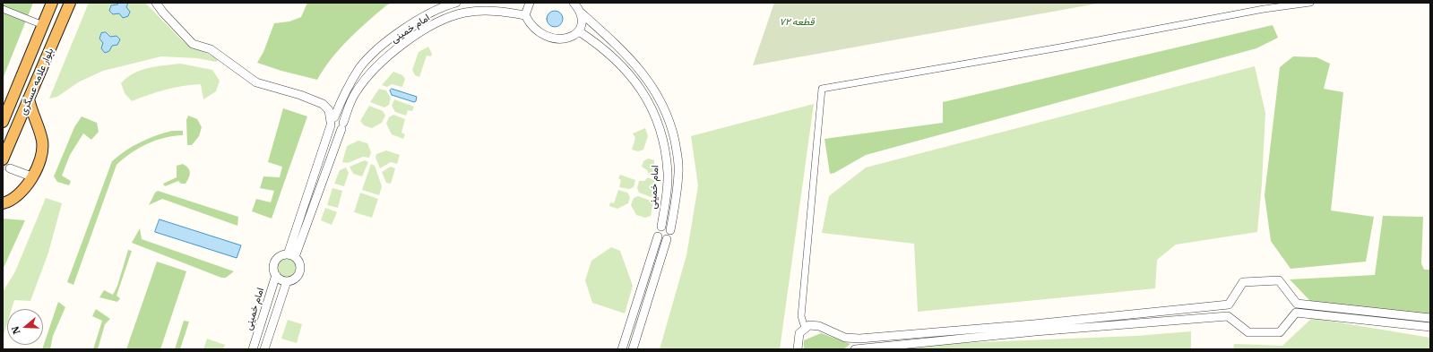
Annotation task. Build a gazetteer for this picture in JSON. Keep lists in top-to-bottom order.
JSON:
{
  "streets": {
    "highway": ["بلوار علامه عسگری"],
    "street": ["امام خمینی"]
  },
  "parks": ["قطعه ۷۲"],
  "north": "left"
}
